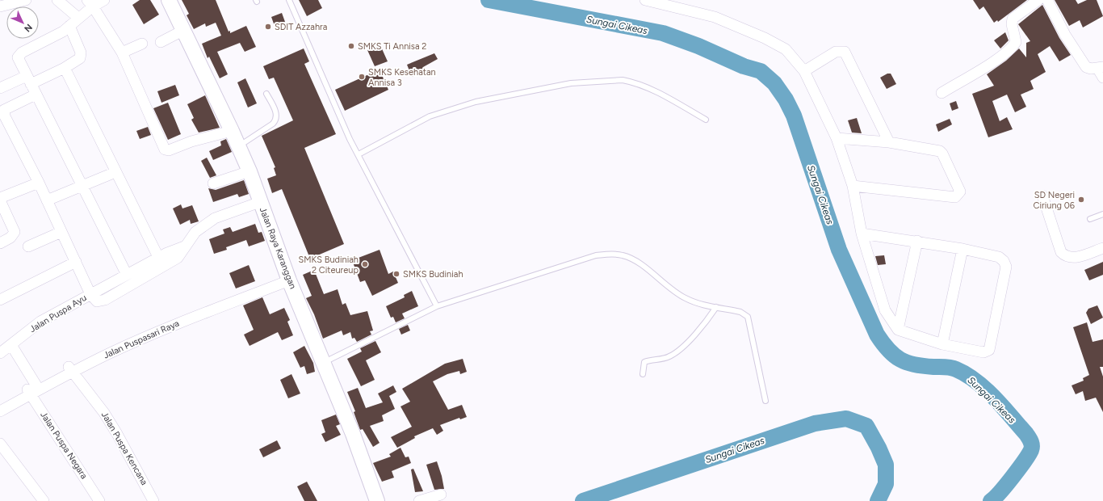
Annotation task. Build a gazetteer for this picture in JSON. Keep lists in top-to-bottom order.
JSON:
{
  "streets": {
    "street": [
      "Jalan Raya Karanggan",
      "Jalan Puspa Ayu",
      "Jalan Puspasari Raya",
      "Jalan Puspa Negara",
      "Jalan Puspa Kencana"
    ]
  },
  "crossings": [
    ["Jalan Raya Karanggan", "Jalan Puspasari Raya"],
    ["Jalan Puspasari Raya", "Jalan Puspa Negara"],
    ["Jalan Puspasari Raya", "Jalan Puspa Kencana"]
  ],
  "water": ["Sungai Cikeas"],
  "places": [
    "SDIT Azzahra",
    "SMKS Ti Annisa 2",
    "SMKS Kesehatan Annisa 3",
    "SD Negeri Ciriung 06",
    "SMKS Budiniah 2 Citeureup",
    "SMKS Budiniah"
  ],
  "north": "bottom right"
}
